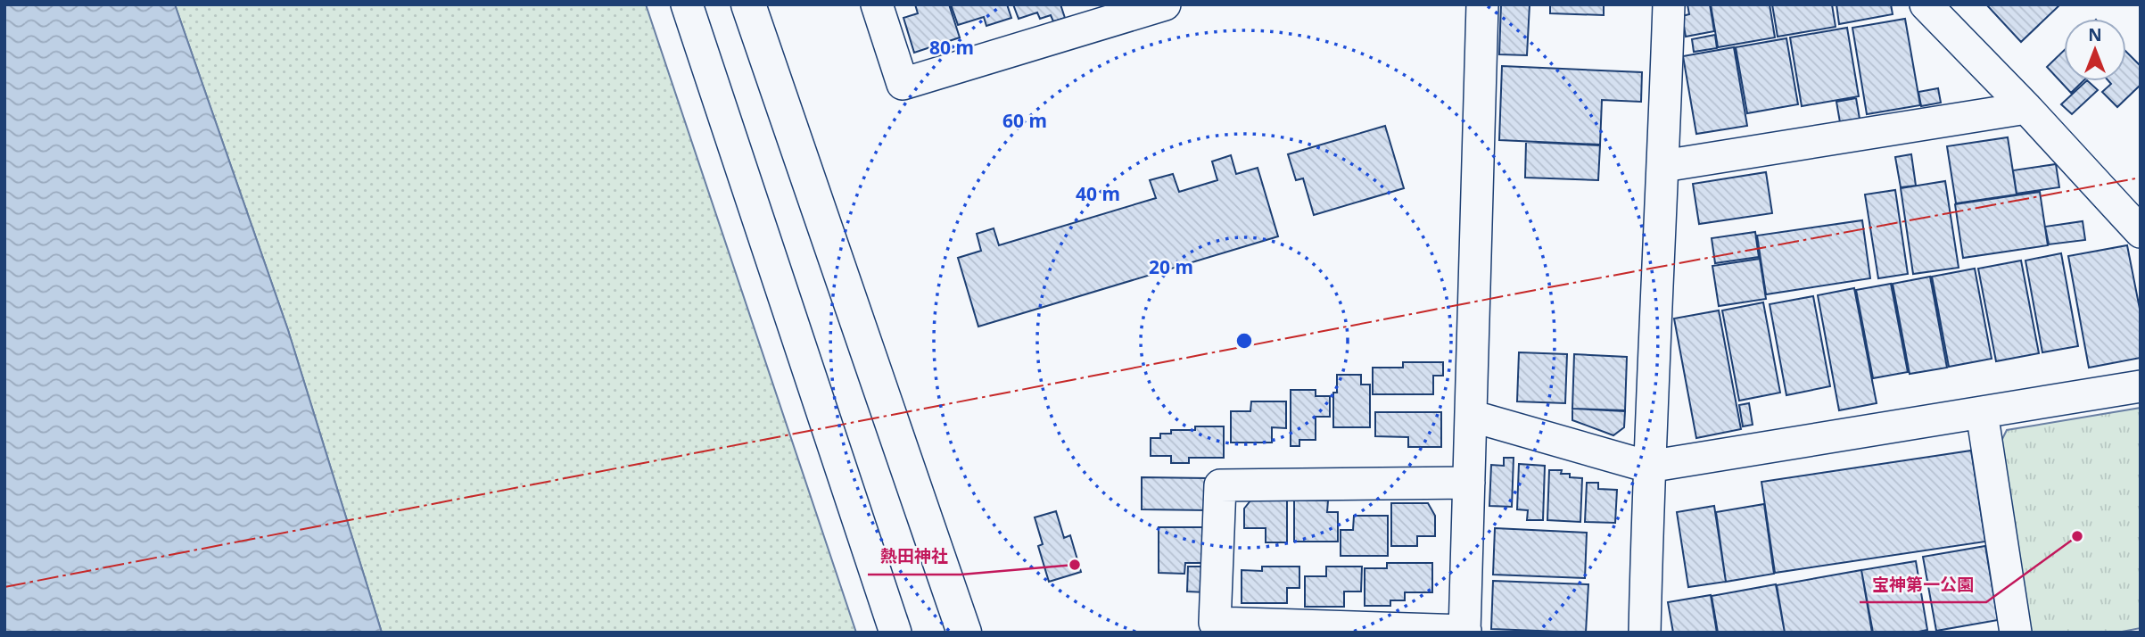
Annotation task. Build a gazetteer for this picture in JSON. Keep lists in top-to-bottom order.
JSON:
{
  "places": ["宝神第一公園", "熱田神社"],
  "north": "top",
  "rings": [
    "80 m",
    "60 m",
    "40 m",
    "20 m"
  ]
}
